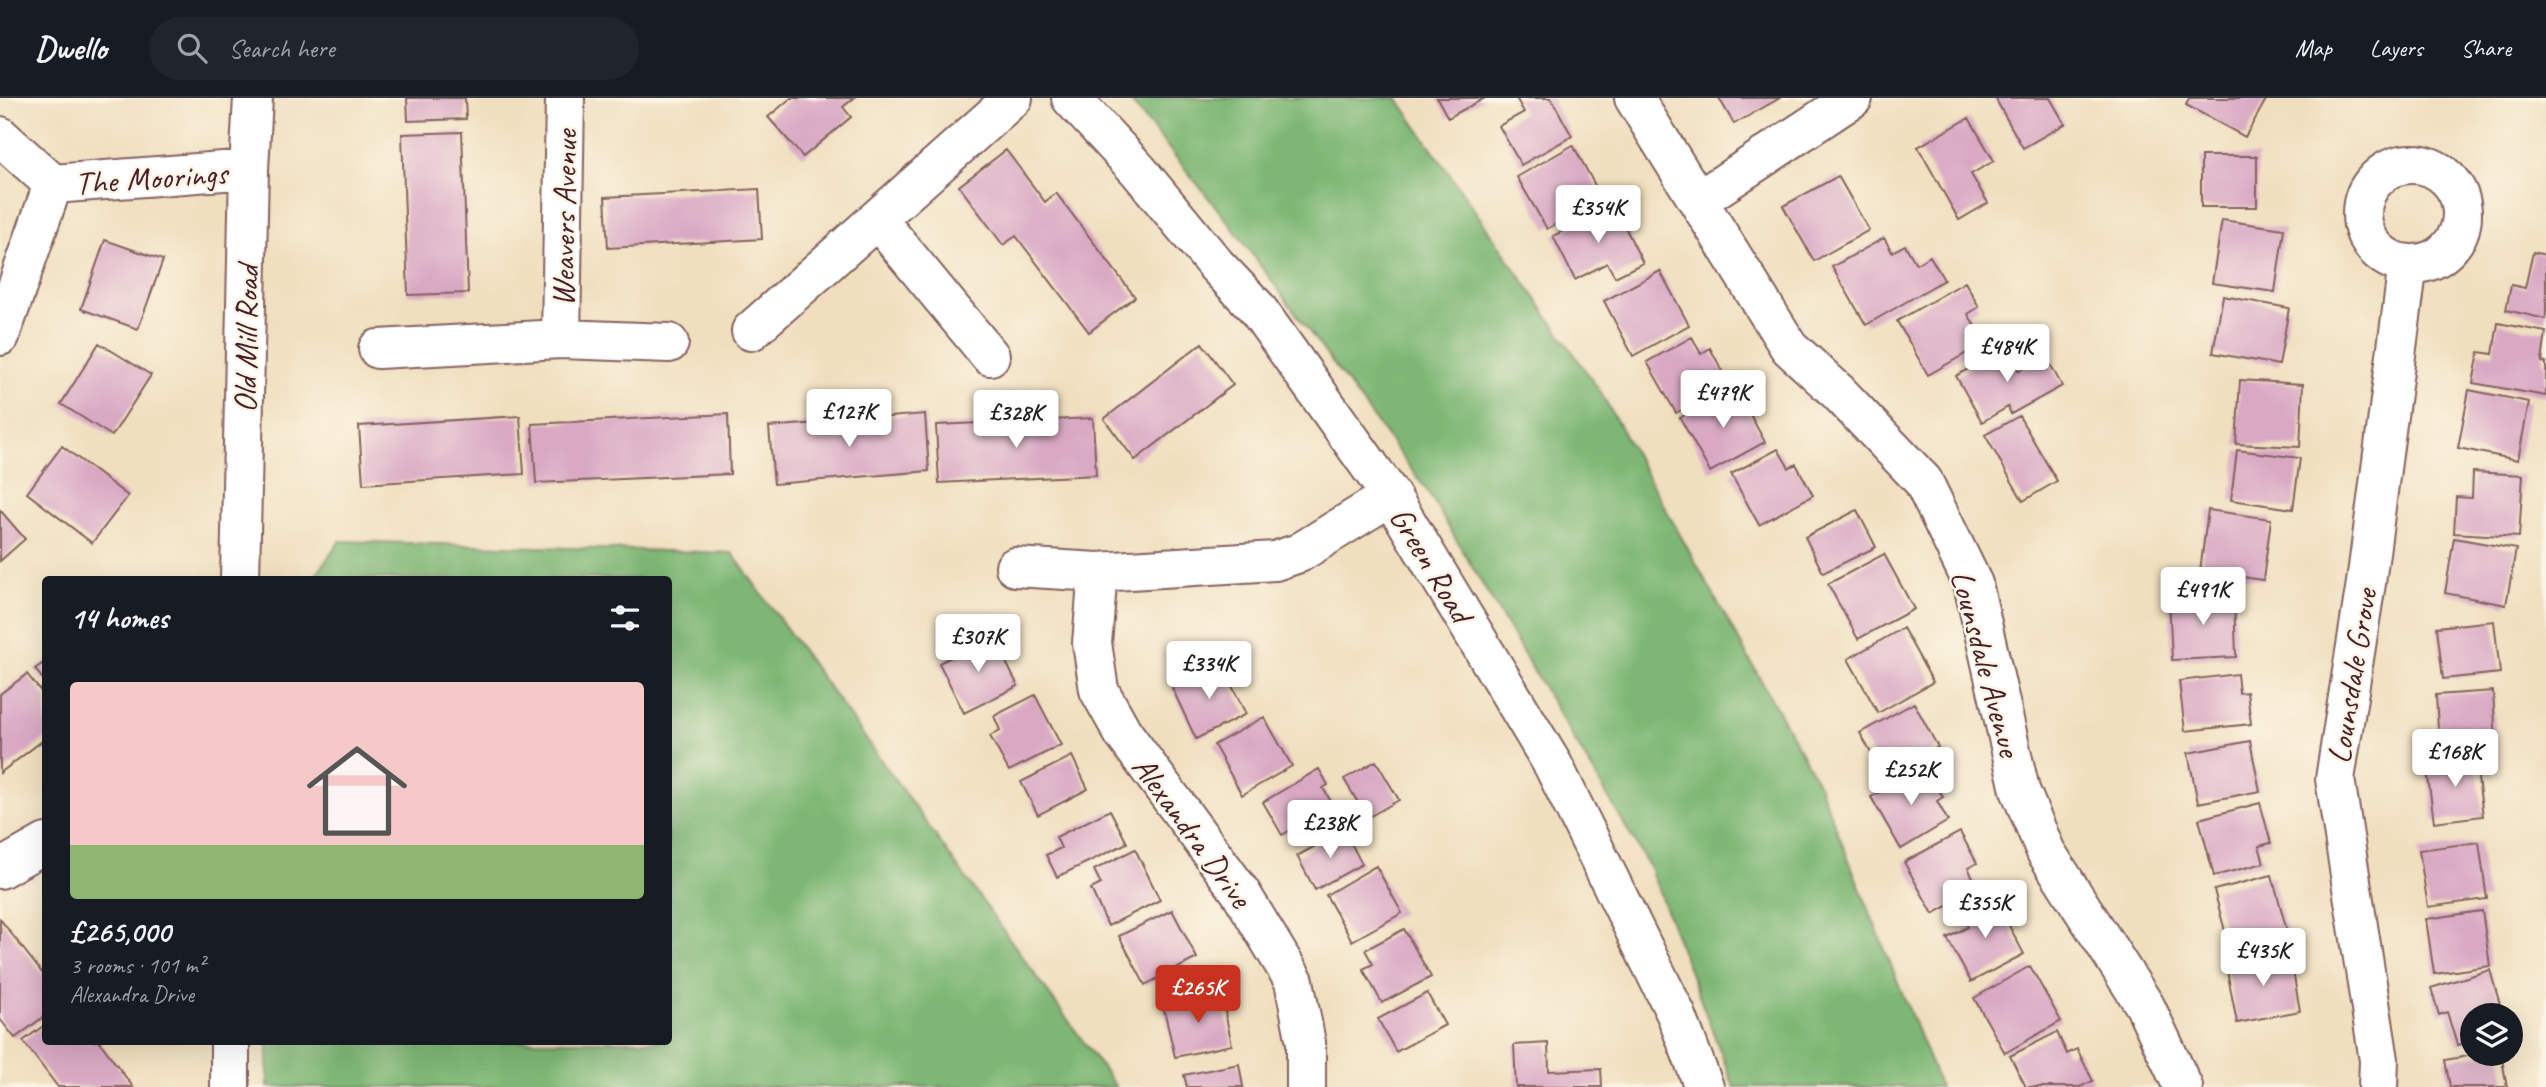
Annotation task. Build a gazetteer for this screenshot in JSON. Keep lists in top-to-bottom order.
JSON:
{
  "streets": {
    "street": [
      "The Moorings",
      "Weavers Avenue",
      "Old Mill Road",
      "Green Road",
      "Lounsdale Avenue",
      "Lounsdale Grove",
      "Alexandra Drive"
    ]
  },
  "crossings": [
    ["The Moorings", "Old Mill Road"]
  ],
  "page": {
    "header": "Dwello",
    "search": "Search here",
    "nav": ["Map", "Layers", "Share"],
    "price": [
      "£354K",
      "£484K",
      "£479K",
      "£127K",
      "£328K",
      "£491K",
      "£307K",
      "£334K",
      "£168K",
      "£252K",
      "£238K",
      "£355K",
      "£435K",
      "£265K"
    ],
    "heading": "14 homes",
    "list": [
      {
        "name": "£265,000",
        "note": "3 rooms · 101 m² · Alexandra Drive"
      }
    ]
  }
}
